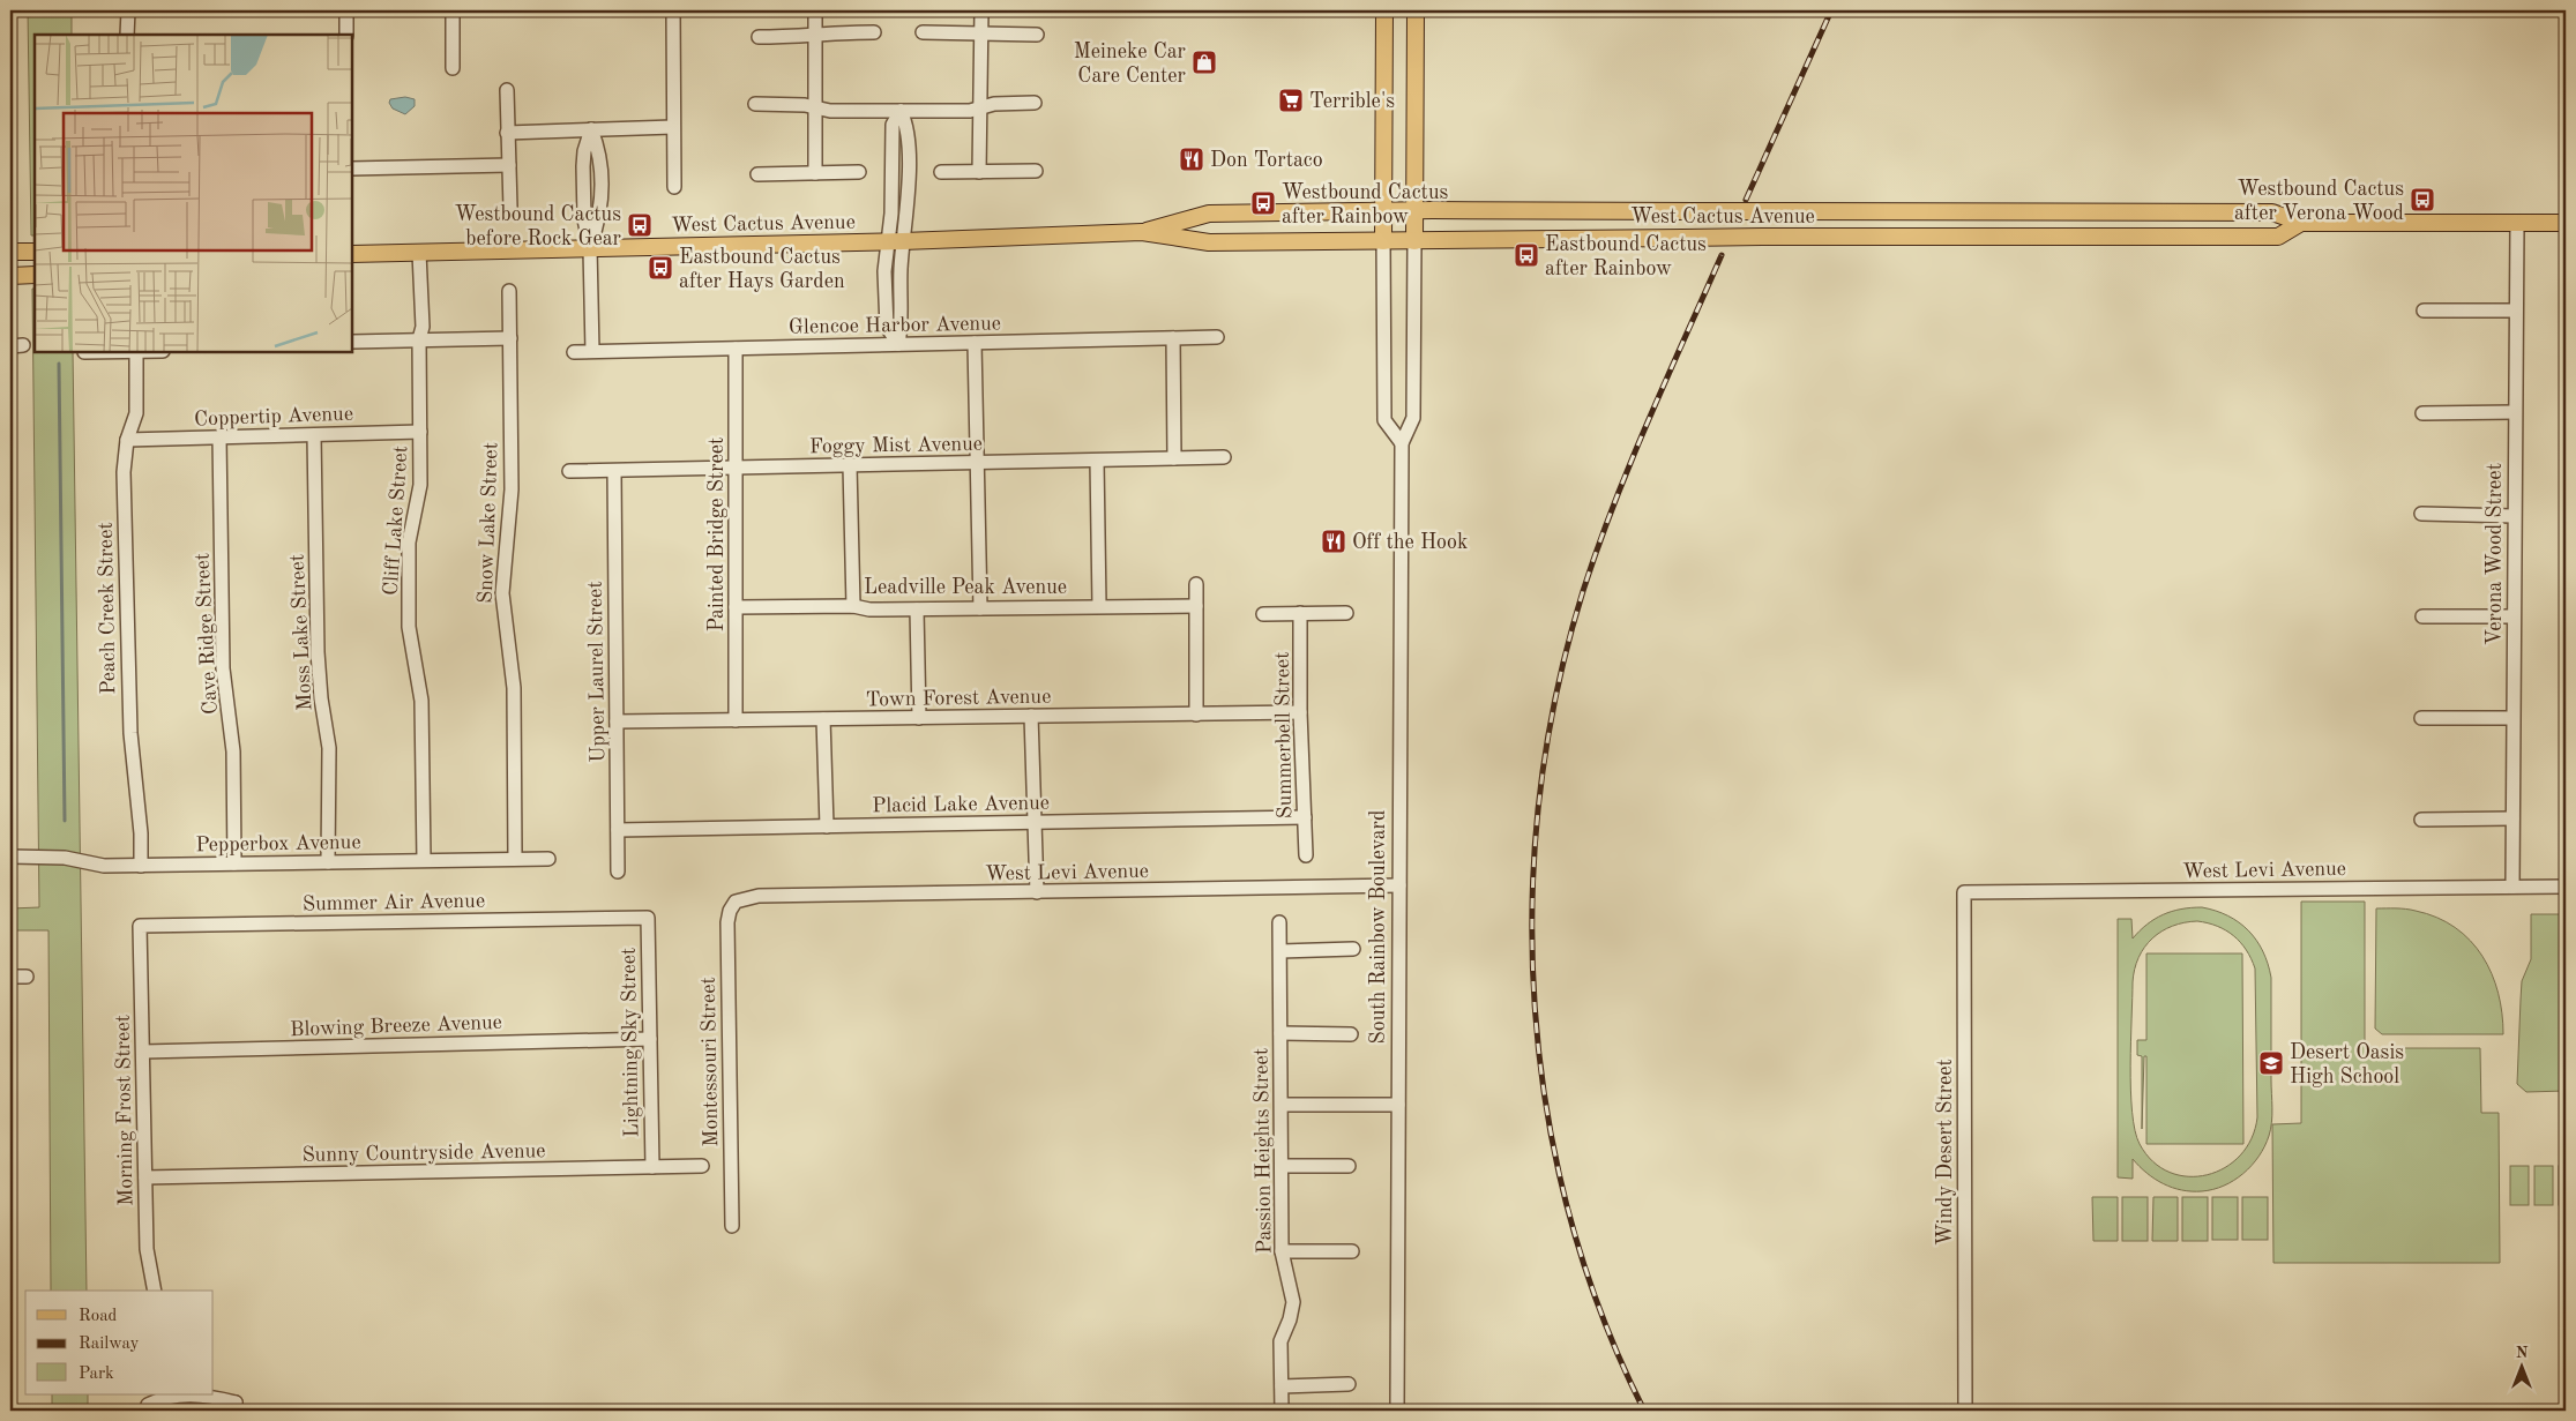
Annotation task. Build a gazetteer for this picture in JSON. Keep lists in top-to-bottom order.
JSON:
{
  "streets": {
    "main road": ["West Cactus Avenue", "South Rainbow Boulevard"],
    "street": [
      "Glencoe Harbor Avenue",
      "Coppertip Avenue",
      "Foggy Mist Avenue",
      "Cliff Lake Street",
      "Snow Lake Street",
      "Painted Bridge Street",
      "Verona Wood Street",
      "Leadville Peak Avenue",
      "Peach Creek Street",
      "Moss Lake Street",
      "Cave Ridge Street",
      "Upper Laurel Street",
      "Town Forest Avenue",
      "Summerbell Street",
      "Placid Lake Avenue",
      "Pepperbox Avenue",
      "West Levi Avenue",
      "Summer Air Avenue",
      "Blowing Breeze Avenue",
      "Lightning Sky Street",
      "Montessouri Street",
      "Morning Frost Street",
      "Passion Heights Street",
      "Sunny Countryside Avenue",
      "Windy Desert Street"
    ]
  },
  "crossings": [
    ["West Cactus Avenue", "Cliff Lake Street"],
    ["West Cactus Avenue", "Verona Wood Street"],
    ["West Cactus Avenue", "South Rainbow Boulevard"],
    ["Glencoe Harbor Avenue", "Painted Bridge Street"],
    ["Coppertip Avenue", "Cliff Lake Street"],
    ["Coppertip Avenue", "Peach Creek Street"],
    ["Coppertip Avenue", "Moss Lake Street"],
    ["Coppertip Avenue", "Cave Ridge Street"],
    ["Foggy Mist Avenue", "Painted Bridge Street"],
    ["Foggy Mist Avenue", "Upper Laurel Street"],
    ["Cliff Lake Street", "Pepperbox Avenue"],
    ["Snow Lake Street", "Pepperbox Avenue"],
    ["Painted Bridge Street", "Leadville Peak Avenue"],
    ["Painted Bridge Street", "Town Forest Avenue"],
    ["Verona Wood Street", "West Levi Avenue"],
    ["Peach Creek Street", "Pepperbox Avenue"],
    ["Moss Lake Street", "Pepperbox Avenue"],
    ["Cave Ridge Street", "Pepperbox Avenue"],
    ["Upper Laurel Street", "Town Forest Avenue"],
    ["Upper Laurel Street", "Placid Lake Avenue"],
    ["Town Forest Avenue", "Summerbell Street"],
    ["Summerbell Street", "Placid Lake Avenue"],
    ["West Levi Avenue", "South Rainbow Boulevard"],
    ["West Levi Avenue", "Montessouri Street"],
    ["West Levi Avenue", "Windy Desert Street"],
    ["Summer Air Avenue", "Lightning Sky Street"],
    ["Summer Air Avenue", "Morning Frost Street"],
    ["Blowing Breeze Avenue", "Lightning Sky Street"],
    ["Blowing Breeze Avenue", "Morning Frost Street"],
    ["Lightning Sky Street", "Sunny Countryside Avenue"],
    ["Morning Frost Street", "Sunny Countryside Avenue"]
  ],
  "places": {
    "shop": ["Meineke Car Care Center"],
    "supermarket": ["Terrible's"],
    "restaurant": ["Don Tortaco", "Off the Hook"],
    "bus stop": [
      "Westbound Cactus after Verona Wood",
      "Westbound Cactus after Rainbow",
      "Westbound Cactus before Rock Gear",
      "Eastbound Cactus after Rainbow",
      "Eastbound Cactus after Hays Garden"
    ],
    "school or university": ["Desert Oasis High School"]
  },
  "legend": ["Road", "Railway", "Park"],
  "north": "top"
}
